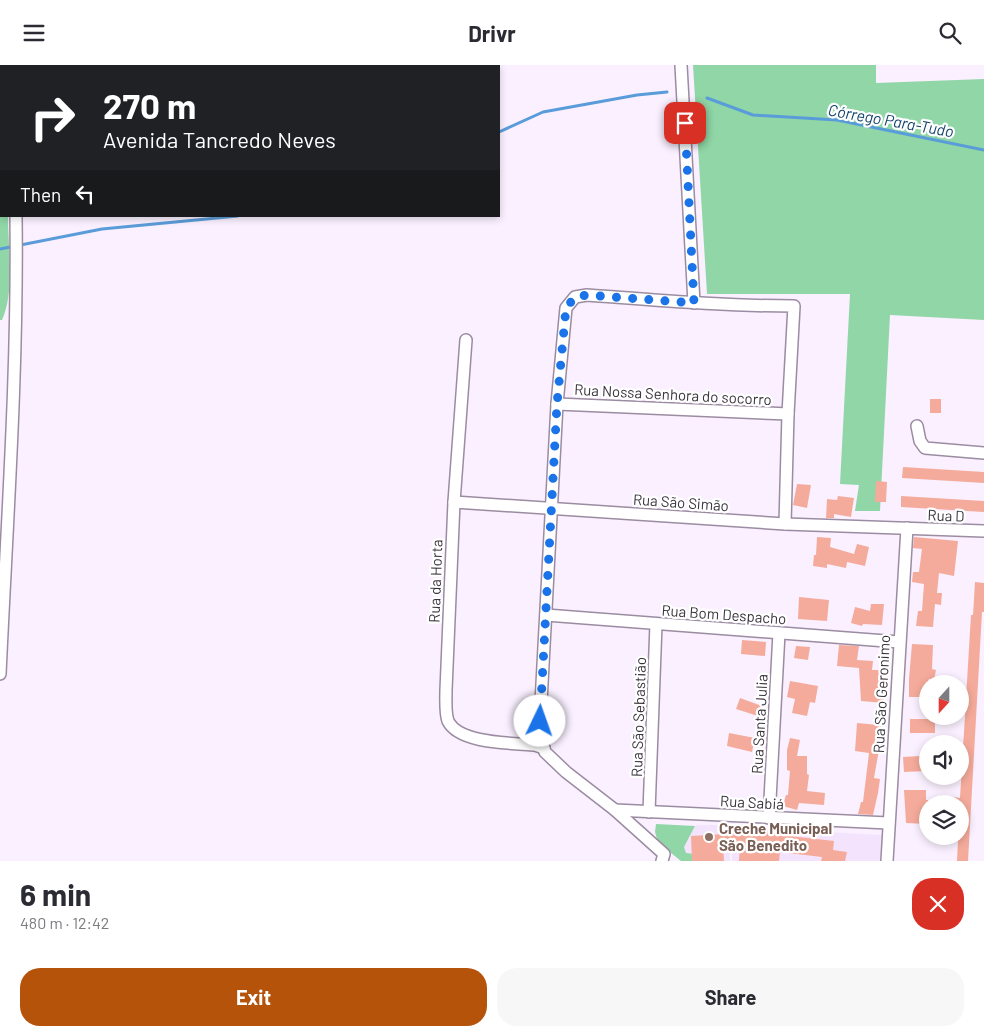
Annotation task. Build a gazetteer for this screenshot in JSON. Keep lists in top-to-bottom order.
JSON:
{
  "streets": {
    "street": [
      "Rua Nossa Senhora do socorro",
      "Rua São Simão",
      "Rua D",
      "Rua da Horta",
      "Rua Bom Despacho",
      "Rua São Geronimo",
      "Rua São Sebastião",
      "Rua Santa Julia",
      "Rua Sabiá"
    ]
  },
  "crossings": [
    ["Rua São Simão", "Rua D"],
    ["Rua São Simão", "Rua da Horta"],
    ["Rua São Simão", "Rua São Geronimo"],
    ["Rua D", "Rua São Geronimo"],
    ["Rua Bom Despacho", "Rua São Geronimo"],
    ["Rua Bom Despacho", "Rua São Sebastião"],
    ["Rua Bom Despacho", "Rua Santa Julia"],
    ["Rua São Geronimo", "Rua Sabiá"],
    ["Rua São Sebastião", "Rua Sabiá"],
    ["Rua Santa Julia", "Rua Sabiá"]
  ],
  "water": ["Córrego Para-Tudo"],
  "places": ["Creche Municipal São Benedito"],
  "north": "bottom",
  "page": {
    "header": "Drivr",
    "turn": ["270 m", "Avenida Tancredo Neves"],
    "then": "Then",
    "heading": ["6 min", "480 m · 12:42"],
    "buttons": ["Exit", "Share"]
  }
}
